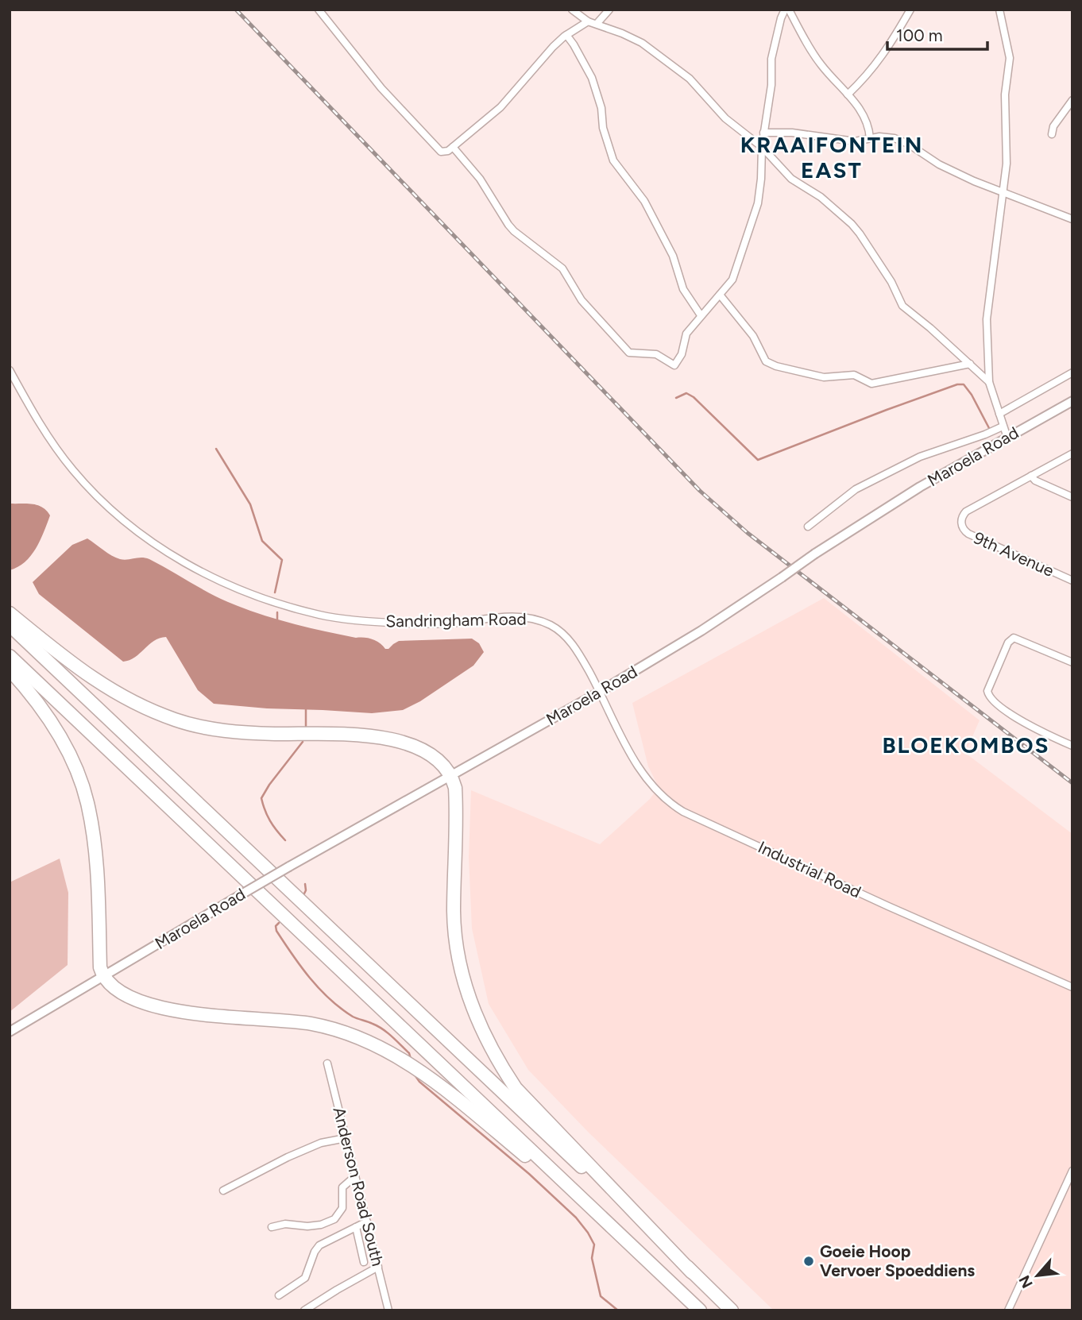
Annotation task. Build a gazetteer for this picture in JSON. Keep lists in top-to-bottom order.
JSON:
{
  "streets": {
    "street": [
      "Maroela Road",
      "9th Avenue",
      "Sandringham Road",
      "Industrial Road",
      "Anderson Road South"
    ]
  },
  "crossings": [
    ["Maroela Road", "Sandringham Road"],
    ["Maroela Road", "Industrial Road"],
    ["Sandringham Road", "Industrial Road"]
  ],
  "districts": ["KRAAIFONTEIN EAST", "BLOEKOMBOS"],
  "places": ["Goeie Hoop Vervoer Spoeddiens"],
  "scale_bar": "100 m",
  "north": "bottom left"
}
